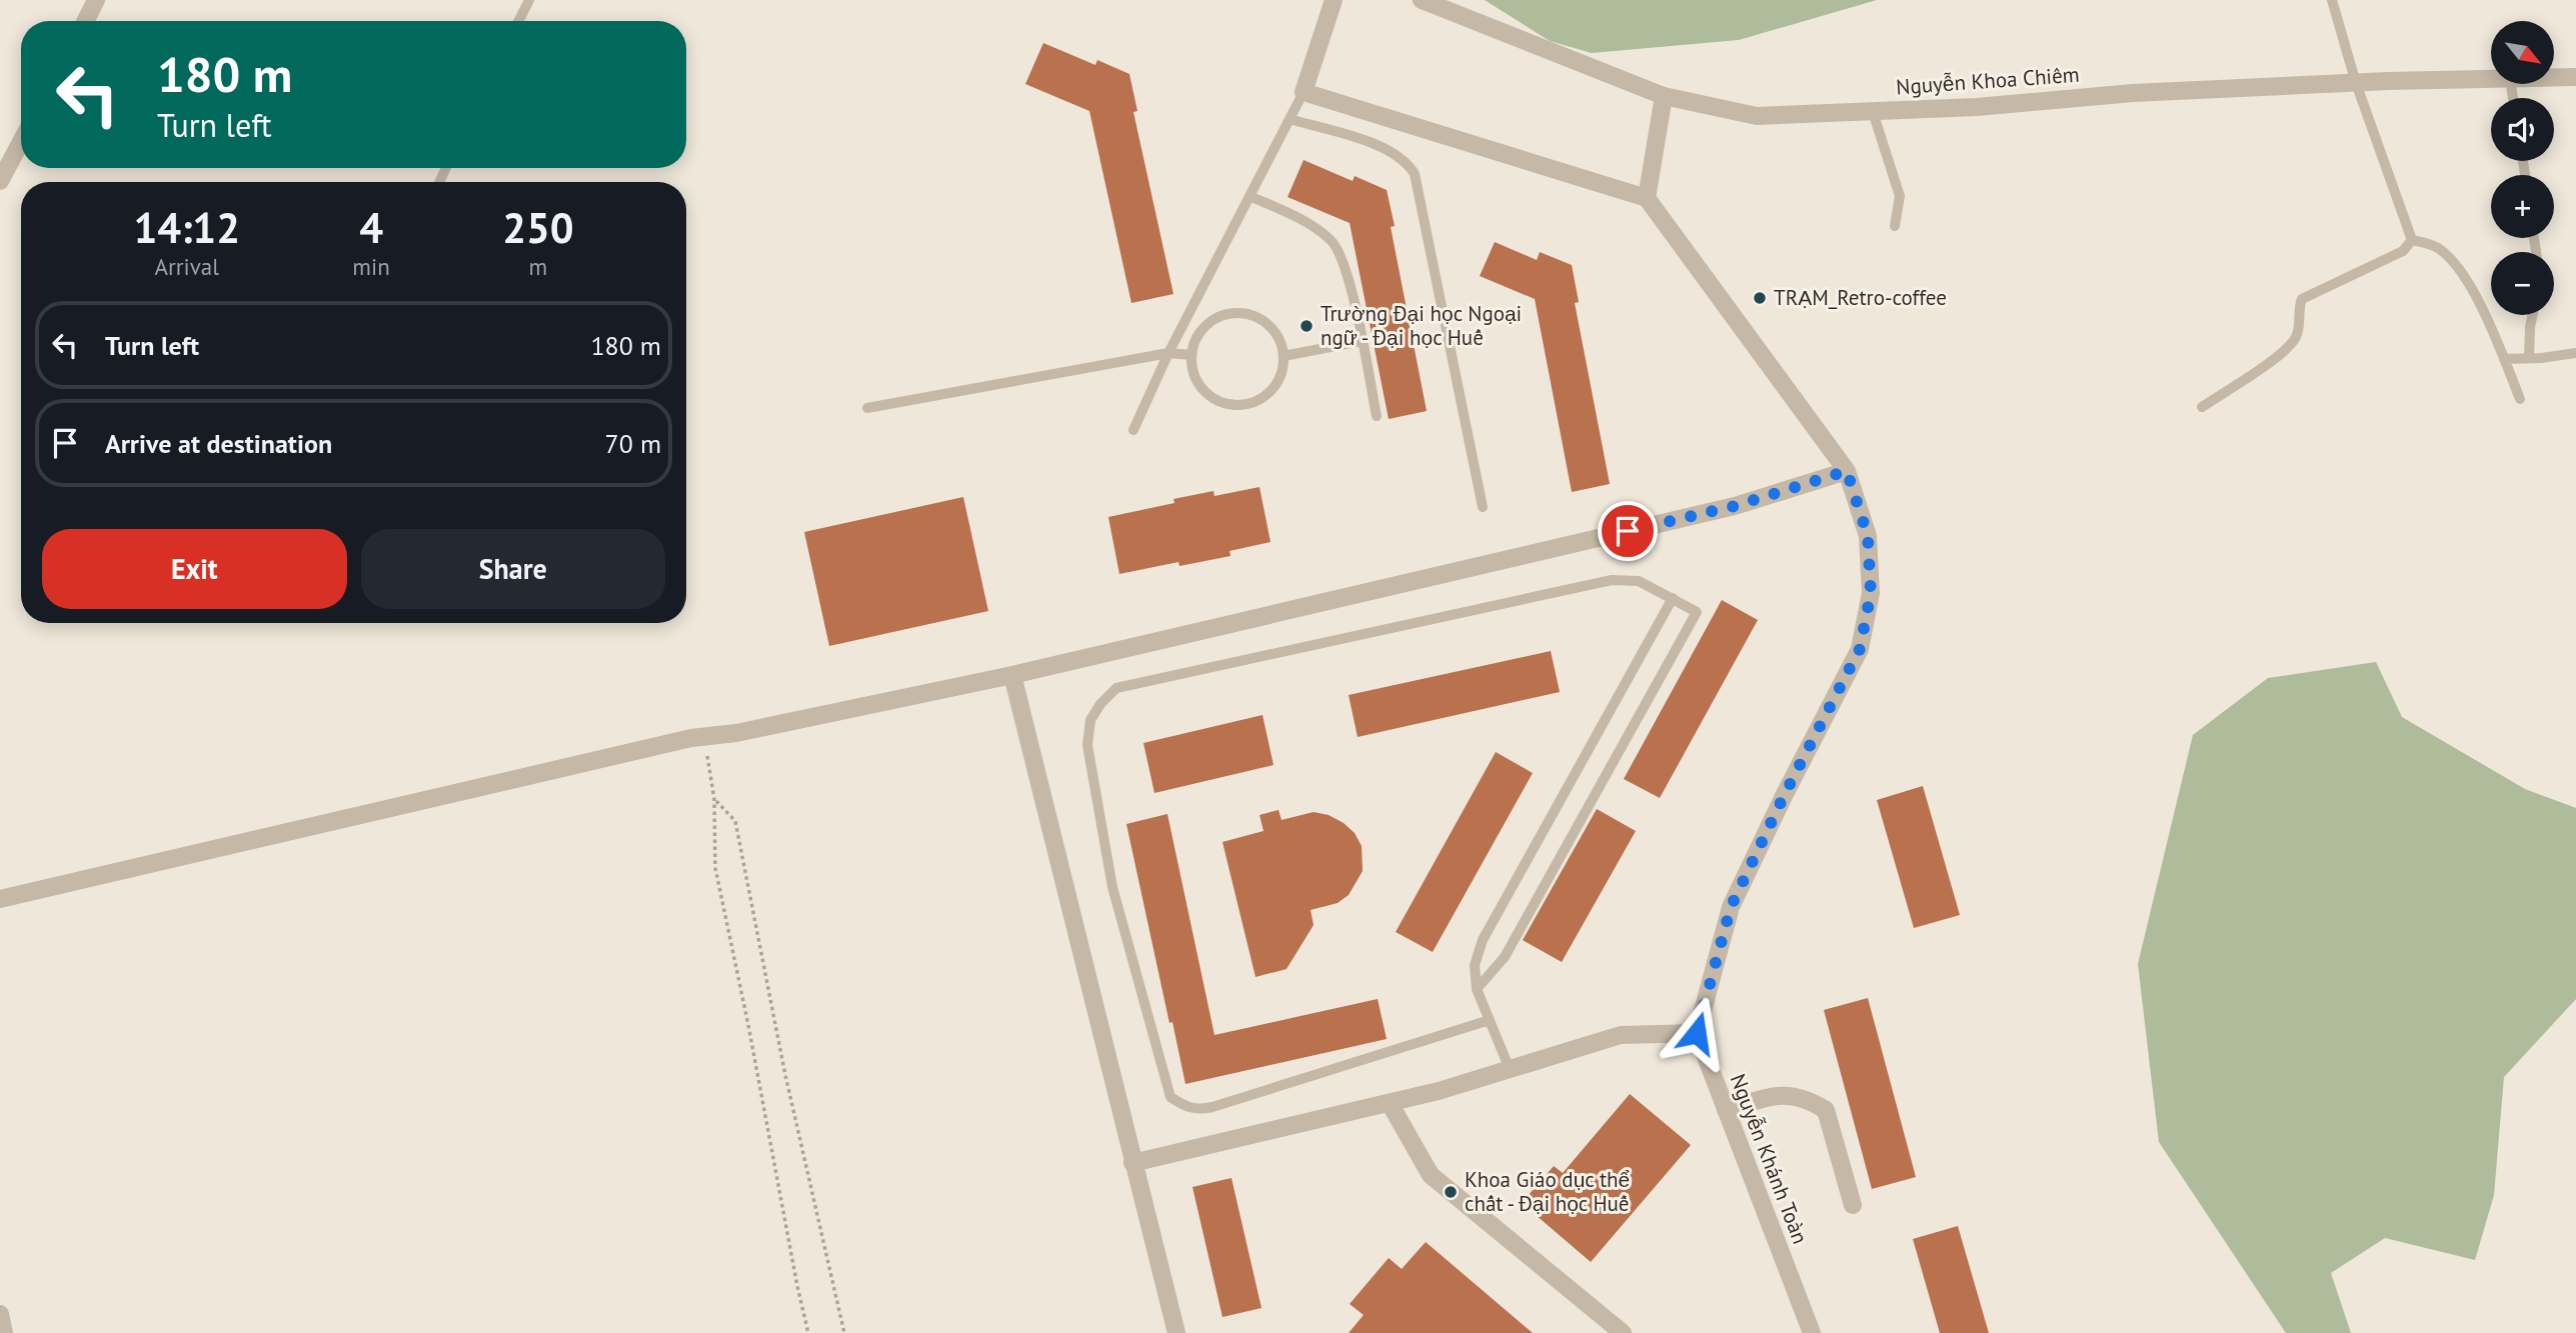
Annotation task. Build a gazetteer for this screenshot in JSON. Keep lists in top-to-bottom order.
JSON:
{
  "streets": {
    "street": ["Nguyễn Khoa Chiêm", "Nguyễn Khánh Toàn"]
  },
  "places": ["TRẠM_Retro-coffee", "Trường Đại học Ngoại ngữ - Đại học Huế", "Khoa Giáo dục thể chất - Đại học Huế"],
  "north": "bottom right",
  "page": {
    "map_buttons": ["+", "−"],
    "turn": ["180 m", "Turn left"],
    "eta": [
      "14:12",
      "Arrival",
      "4",
      "min",
      "250",
      "m"
    ],
    "list": [
      {
        "name": "Turn left",
        "value": "180 m"
      },
      {
        "name": "Arrive at destination",
        "value": "70 m"
      }
    ],
    "buttons": ["Exit", "Share"]
  }
}
